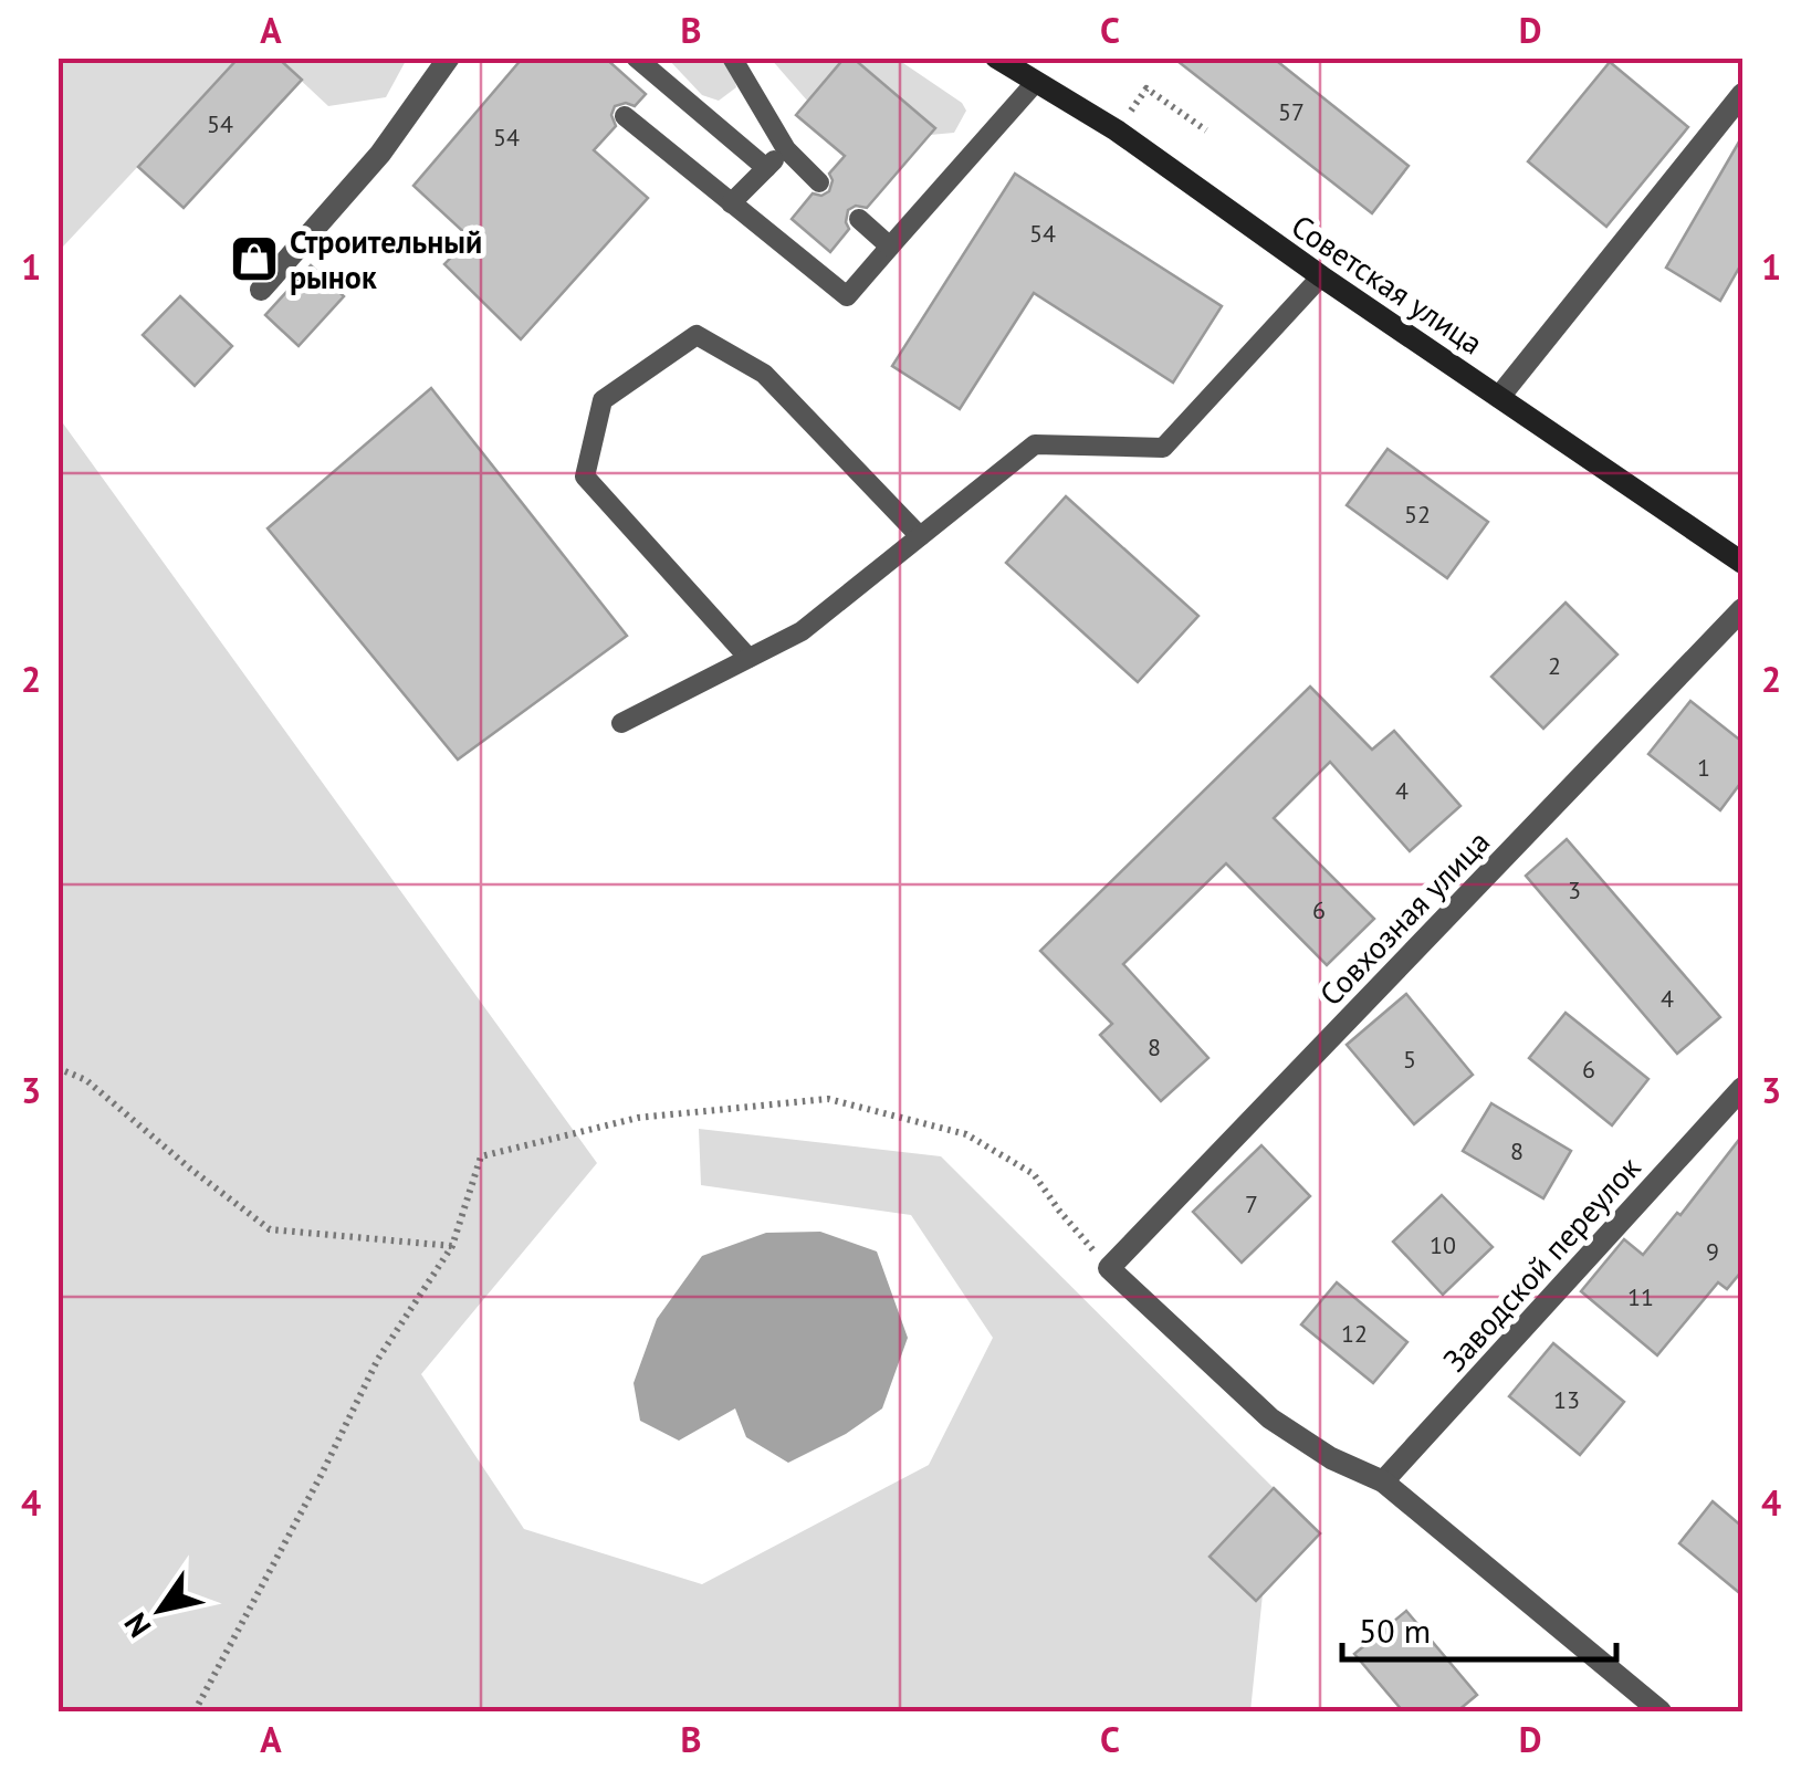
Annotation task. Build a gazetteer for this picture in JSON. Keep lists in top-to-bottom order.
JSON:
{
  "streets": {
    "main road": ["Советская улица"],
    "street": ["Совхозная улица", "Заводской переулок"]
  },
  "places": {
    "shop": ["Строительный рынок"]
  },
  "house_numbers": [
    "57",
    "54",
    "54",
    "54",
    "52",
    "2",
    "1",
    "4",
    "3",
    "6",
    "4",
    "8",
    "5",
    "6",
    "8",
    "7",
    "10",
    "9",
    "11",
    "12",
    "13"
  ],
  "scale_bar": "50 m",
  "north": "bottom left",
  "grid": {
    "columns": [
      "A",
      "B",
      "C",
      "D"
    ],
    "rows": [
      "1",
      "2",
      "3",
      "4"
    ]
  }
}
